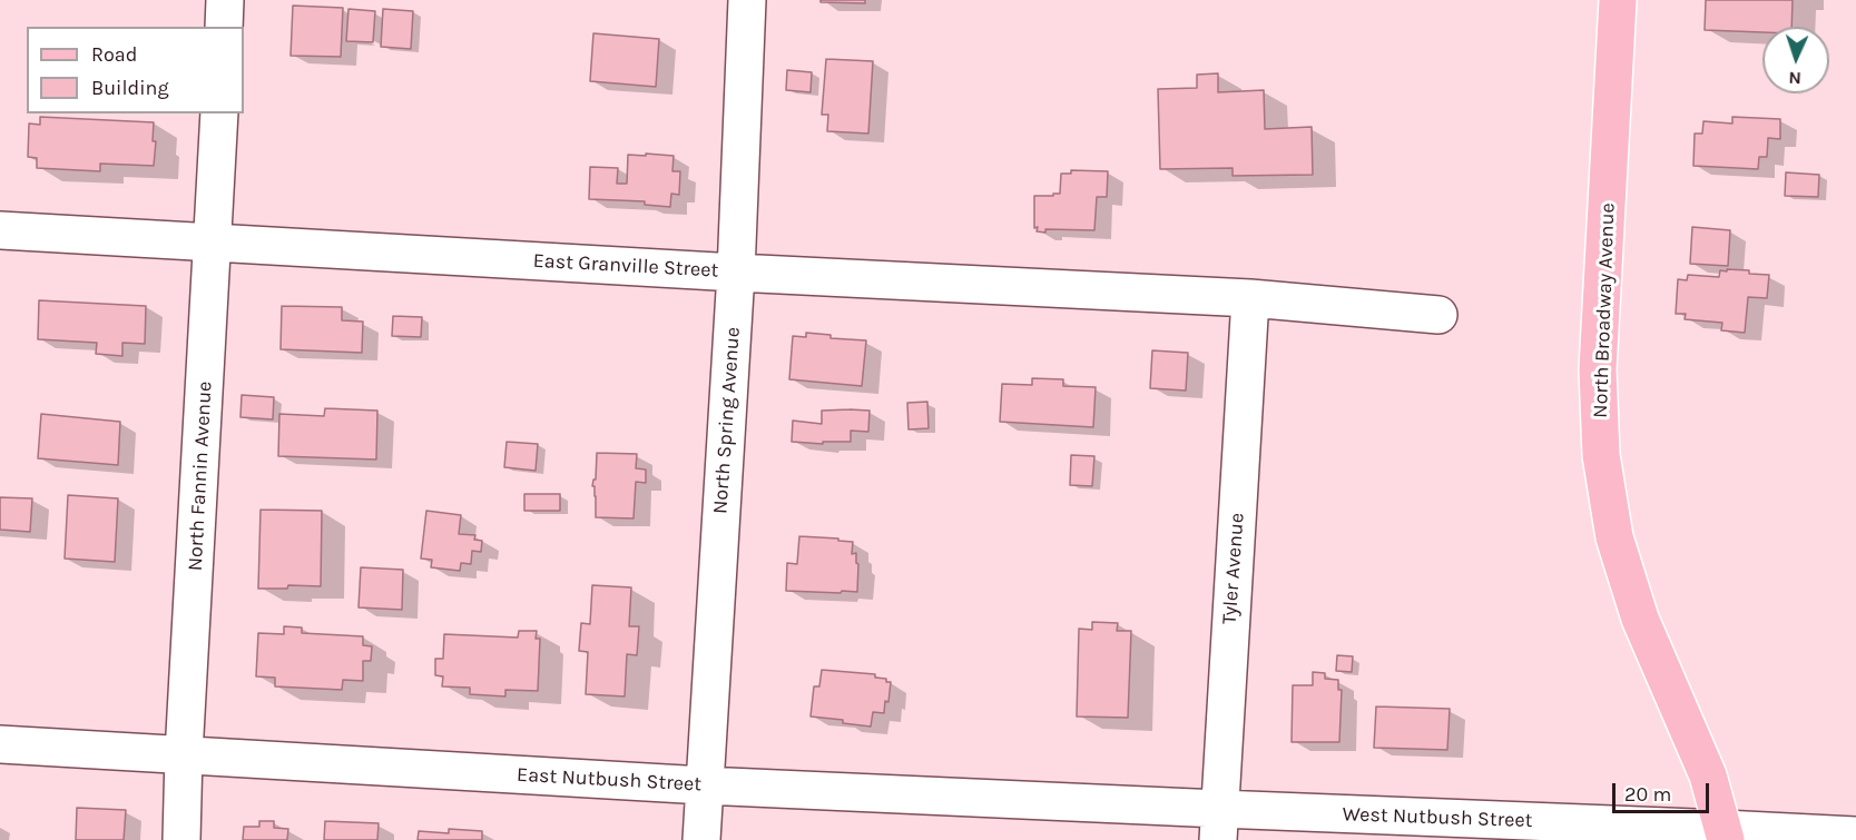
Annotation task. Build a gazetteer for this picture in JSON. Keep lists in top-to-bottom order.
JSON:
{
  "streets": {
    "main road": ["North Broadway Avenue"],
    "street": [
      "East Granville Street",
      "North Spring Avenue",
      "North Fannin Avenue",
      "Tyler Avenue",
      "East Nutbush Street",
      "West Nutbush Street"
    ]
  },
  "crossings": [
    ["East Granville Street", "North Spring Avenue"],
    ["East Granville Street", "North Fannin Avenue"],
    ["East Granville Street", "Tyler Avenue"],
    ["North Broadway Avenue", "West Nutbush Street"],
    ["North Spring Avenue", "East Nutbush Street"],
    ["North Fannin Avenue", "East Nutbush Street"],
    ["Tyler Avenue", "East Nutbush Street"],
    ["Tyler Avenue", "West Nutbush Street"],
    ["East Nutbush Street", "West Nutbush Street"]
  ],
  "legend": ["Road", "Building"],
  "scale_bar": "20 m",
  "north": "bottom"
}
